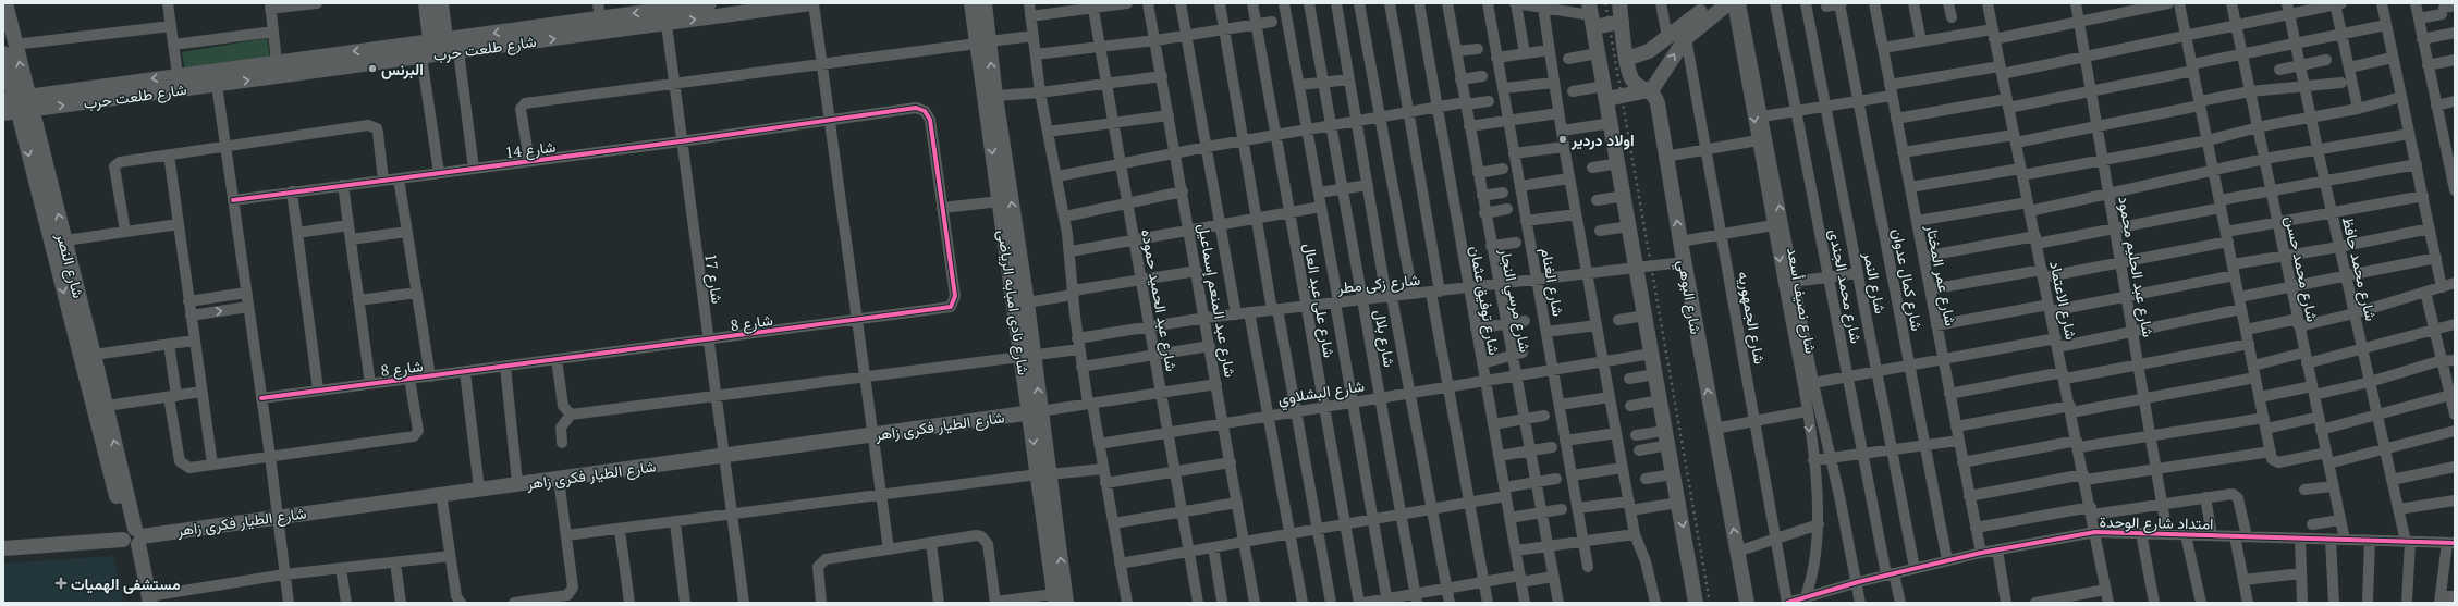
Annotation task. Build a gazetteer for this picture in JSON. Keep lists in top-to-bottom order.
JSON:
{
  "streets": {
    "street": [
      "شارع طلعت حرب",
      "شارع 14",
      "شارع النصر",
      "شارع عبد الحليم محمود",
      "شارع محمد حسن",
      "شارع محمد حافظ",
      "شارع عمر المختار",
      "شارع 17",
      "شارع كمال عدوان",
      "شارع الغنام",
      "شارع زكى مطر",
      "شارع النمر",
      "شارع محمد الجندى",
      "شارع البوهي",
      "شارع عبد الحميد حموده",
      "شارع عبد المنعم إسماعيل",
      "شارع على عبد العال",
      "شارع توفيق عثمان",
      "شارع مرسي النجار",
      "شارع نصيف أسعد",
      "شارع الاعتماد",
      "شارع نادى امبابه الرياضى",
      "شارع الجمهوريه",
      "شارع 8",
      "شارع بلال",
      "شارع البشلاوي",
      "شارع الطيار فكرى زاهر",
      "امتداد شارع الوحدة"
    ]
  },
  "crossings": [
    ["شارع طلعت حرب", "شارع النصر"],
    ["شارع طلعت حرب", "شارع 17"],
    ["شارع 14", "شارع 17"],
    ["شارع 14", "شارع 8"],
    ["شارع النصر", "شارع الطيار فكرى زاهر"],
    ["شارع عبد الحليم محمود", "امتداد شارع الوحدة"],
    ["شارع محمد حسن", "امتداد شارع الوحدة"],
    ["شارع محمد حافظ", "امتداد شارع الوحدة"],
    ["شارع عمر المختار", "امتداد شارع الوحدة"],
    ["شارع 17", "شارع زكى مطر"],
    ["شارع 17", "شارع 8"],
    ["شارع 17", "شارع الطيار فكرى زاهر"],
    ["شارع كمال عدوان", "امتداد شارع الوحدة"],
    ["شارع الغنام", "شارع زكى مطر"],
    ["شارع الغنام", "شارع البشلاوي"],
    ["شارع زكى مطر", "شارع البوهي"],
    ["شارع زكى مطر", "شارع عبد الحميد حموده"],
    ["شارع زكى مطر", "شارع عبد المنعم إسماعيل"],
    ["شارع زكى مطر", "شارع على عبد العال"],
    ["شارع زكى مطر", "شارع توفيق عثمان"],
    ["شارع زكى مطر", "شارع مرسي النجار"],
    ["شارع زكى مطر", "شارع نادى امبابه الرياضى"],
    ["شارع زكى مطر", "شارع بلال"],
    ["شارع النمر", "امتداد شارع الوحدة"],
    ["شارع محمد الجندى", "امتداد شارع الوحدة"],
    ["شارع عبد الحميد حموده", "شارع البشلاوي"],
    ["شارع عبد المنعم إسماعيل", "شارع البشلاوي"],
    ["شارع على عبد العال", "شارع البشلاوي"],
    ["شارع توفيق عثمان", "شارع البشلاوي"],
    ["شارع مرسي النجار", "شارع البشلاوي"],
    ["شارع نصيف أسعد", "امتداد شارع الوحدة"],
    ["شارع الاعتماد", "امتداد شارع الوحدة"],
    ["شارع نادى امبابه الرياضى", "شارع الطيار فكرى زاهر"],
    ["شارع الجمهوريه", "امتداد شارع الوحدة"],
    ["شارع بلال", "شارع البشلاوي"]
  ],
  "places": {
    "other": ["البرنس", "اولاد دردير"],
    "health": ["مستشفى الهميات"]
  }
}
